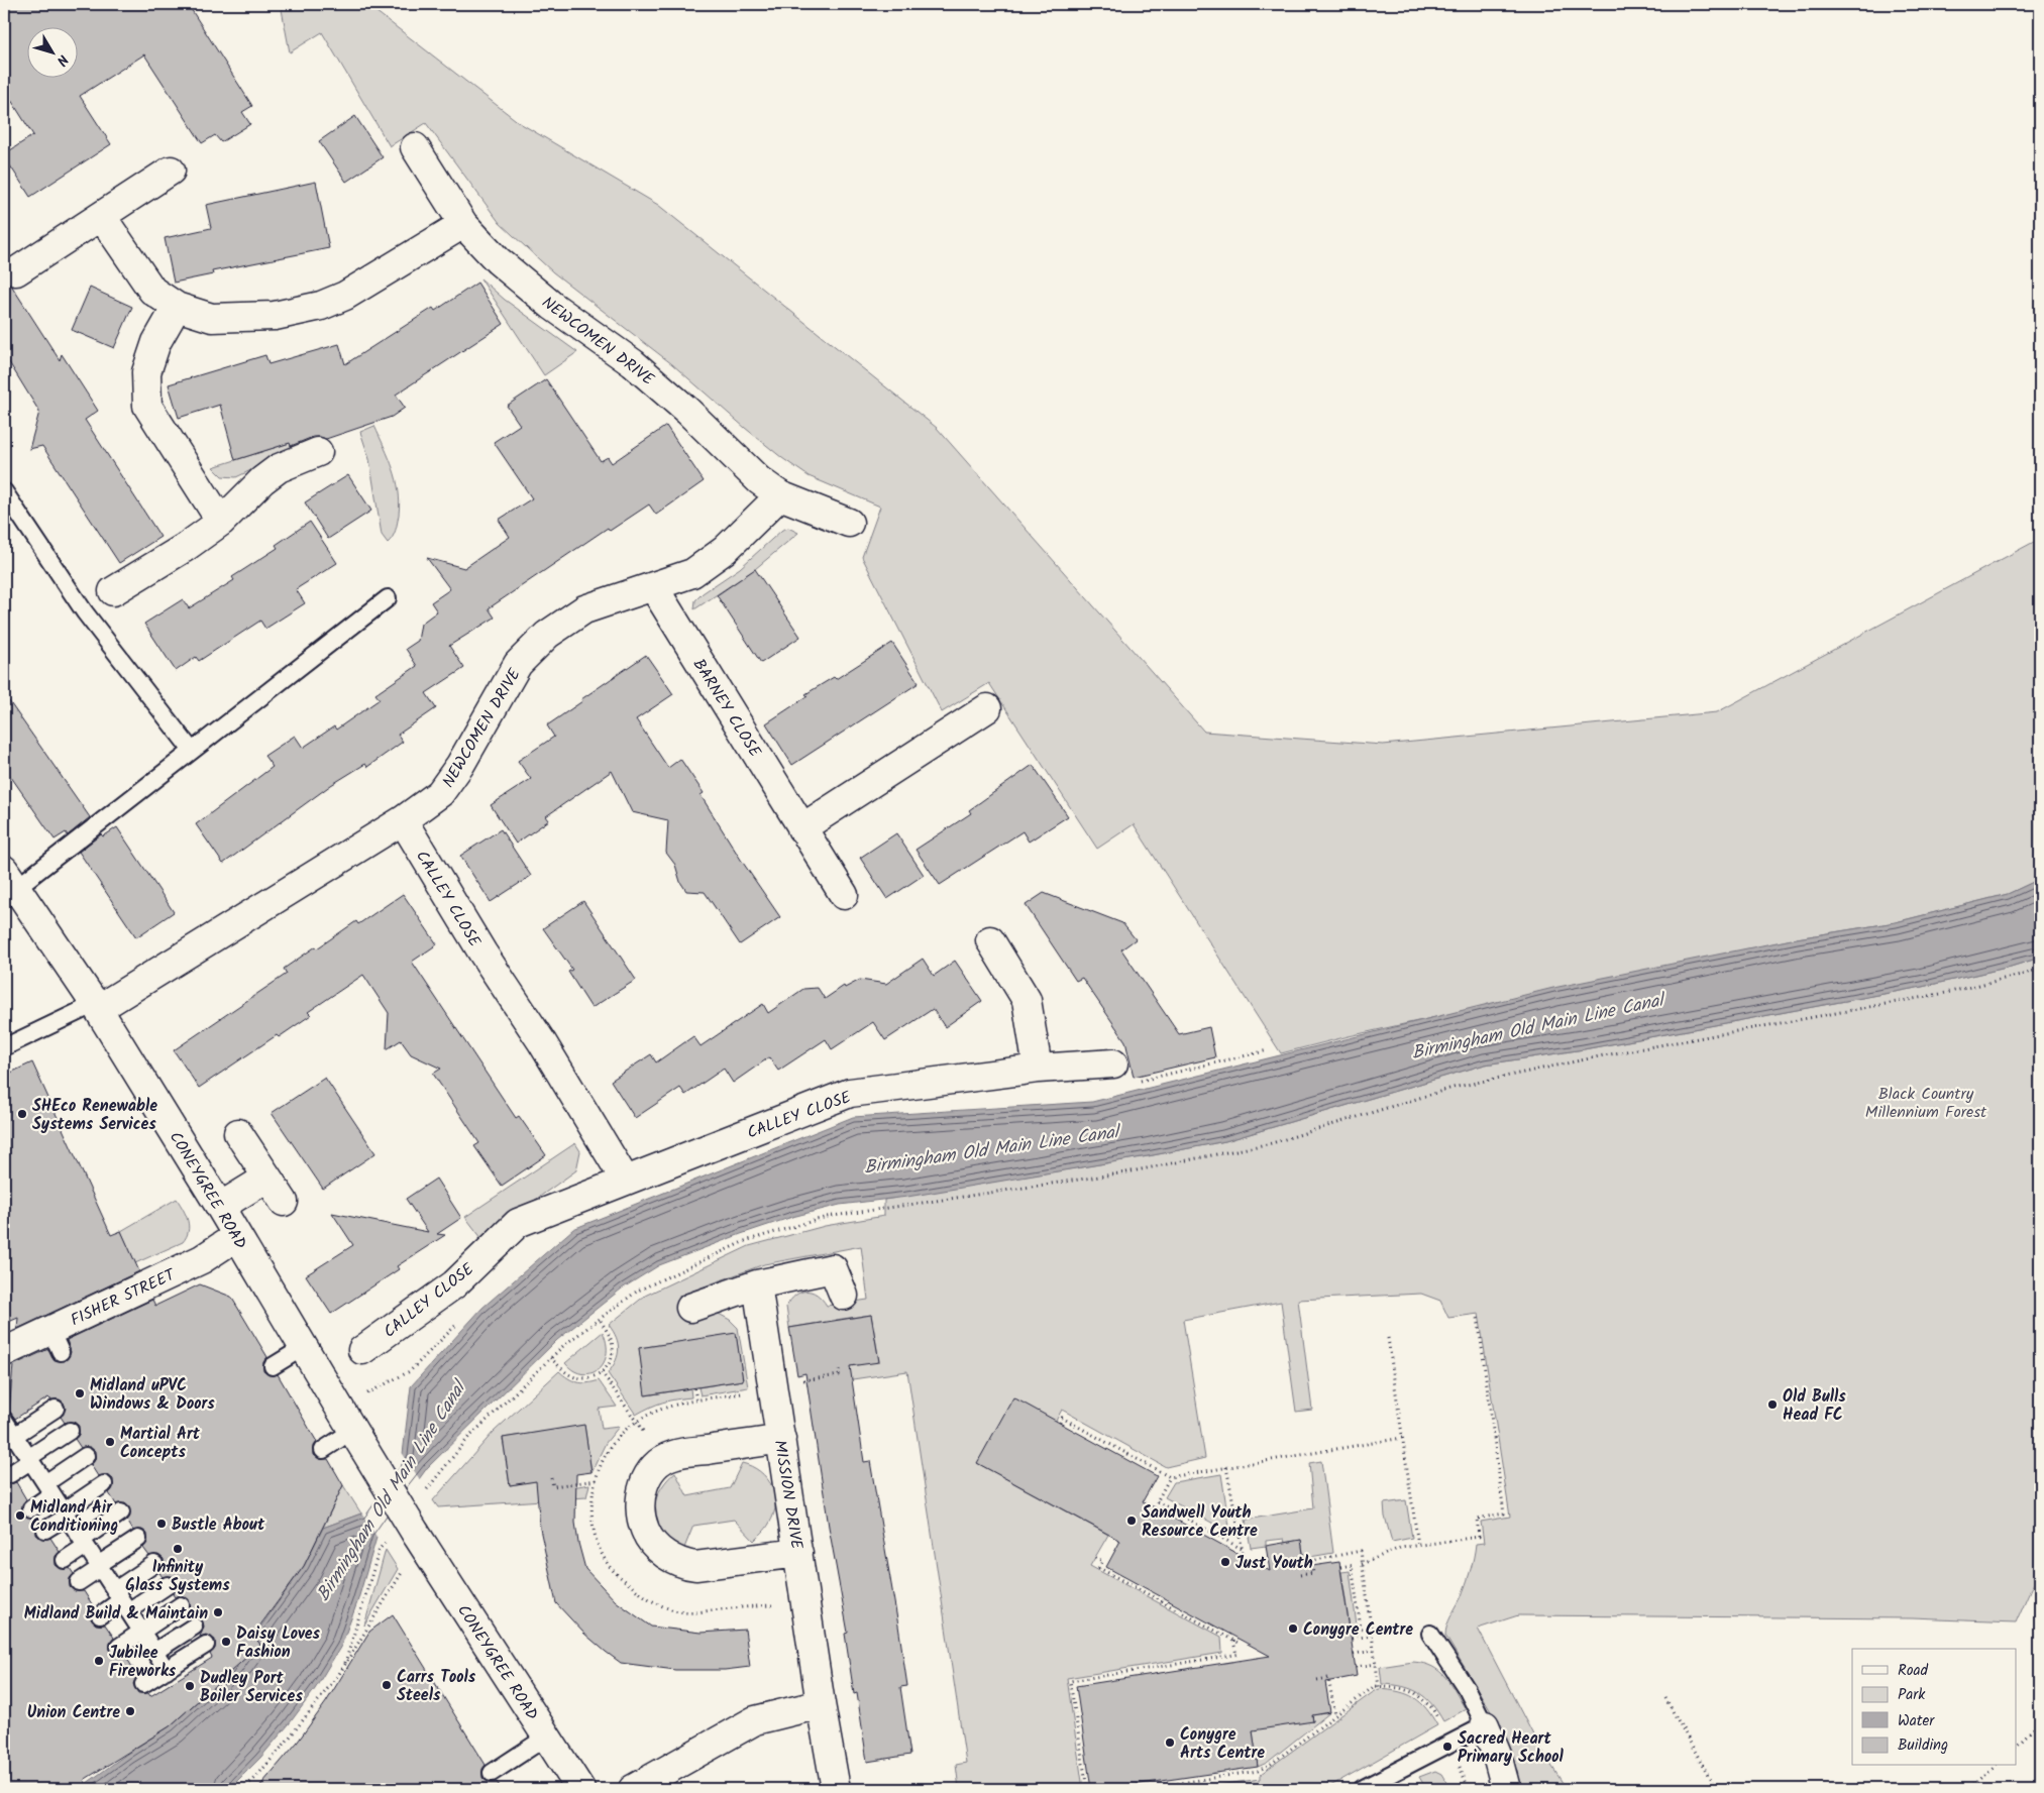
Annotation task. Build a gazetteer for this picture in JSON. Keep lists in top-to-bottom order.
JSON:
{
  "streets": {
    "street": [
      "NEWCOMEN DRIVE",
      "BARNEY CLOSE",
      "CALLEY CLOSE",
      "CONEYGREE ROAD",
      "FISHER STREET",
      "MISSION DRIVE"
    ]
  },
  "crossings": [
    ["NEWCOMEN DRIVE", "BARNEY CLOSE"],
    ["NEWCOMEN DRIVE", "CALLEY CLOSE"],
    ["NEWCOMEN DRIVE", "CONEYGREE ROAD"],
    ["CONEYGREE ROAD", "FISHER STREET"]
  ],
  "water": ["Birmingham Old Main Line Canal"],
  "parks": ["Black Country Millennium Forest"],
  "places": [
    "SHEco Renewable Systems Services",
    "Midland uPVC Windows & Doors",
    "Old Bulls Head FC",
    "Martial Art Concepts",
    "Midland Air Conditioning",
    "Sandwell Youth Resource Centre",
    "Bustle About",
    "Infinity Glass Systems",
    "Just Youth",
    "Midland Build & Maintain",
    "Conygre Centre",
    "Daisy Loves Fashion",
    "Jubilee Fireworks",
    "Carrs Tools Steels",
    "Dudley Port Boiler Services",
    "Union Centre",
    "Conygre Arts Centre",
    "Sacred Heart Primary School"
  ],
  "legend": [
    "Road",
    "Park",
    "Water",
    "Building"
  ],
  "north": "bottom right"
}
